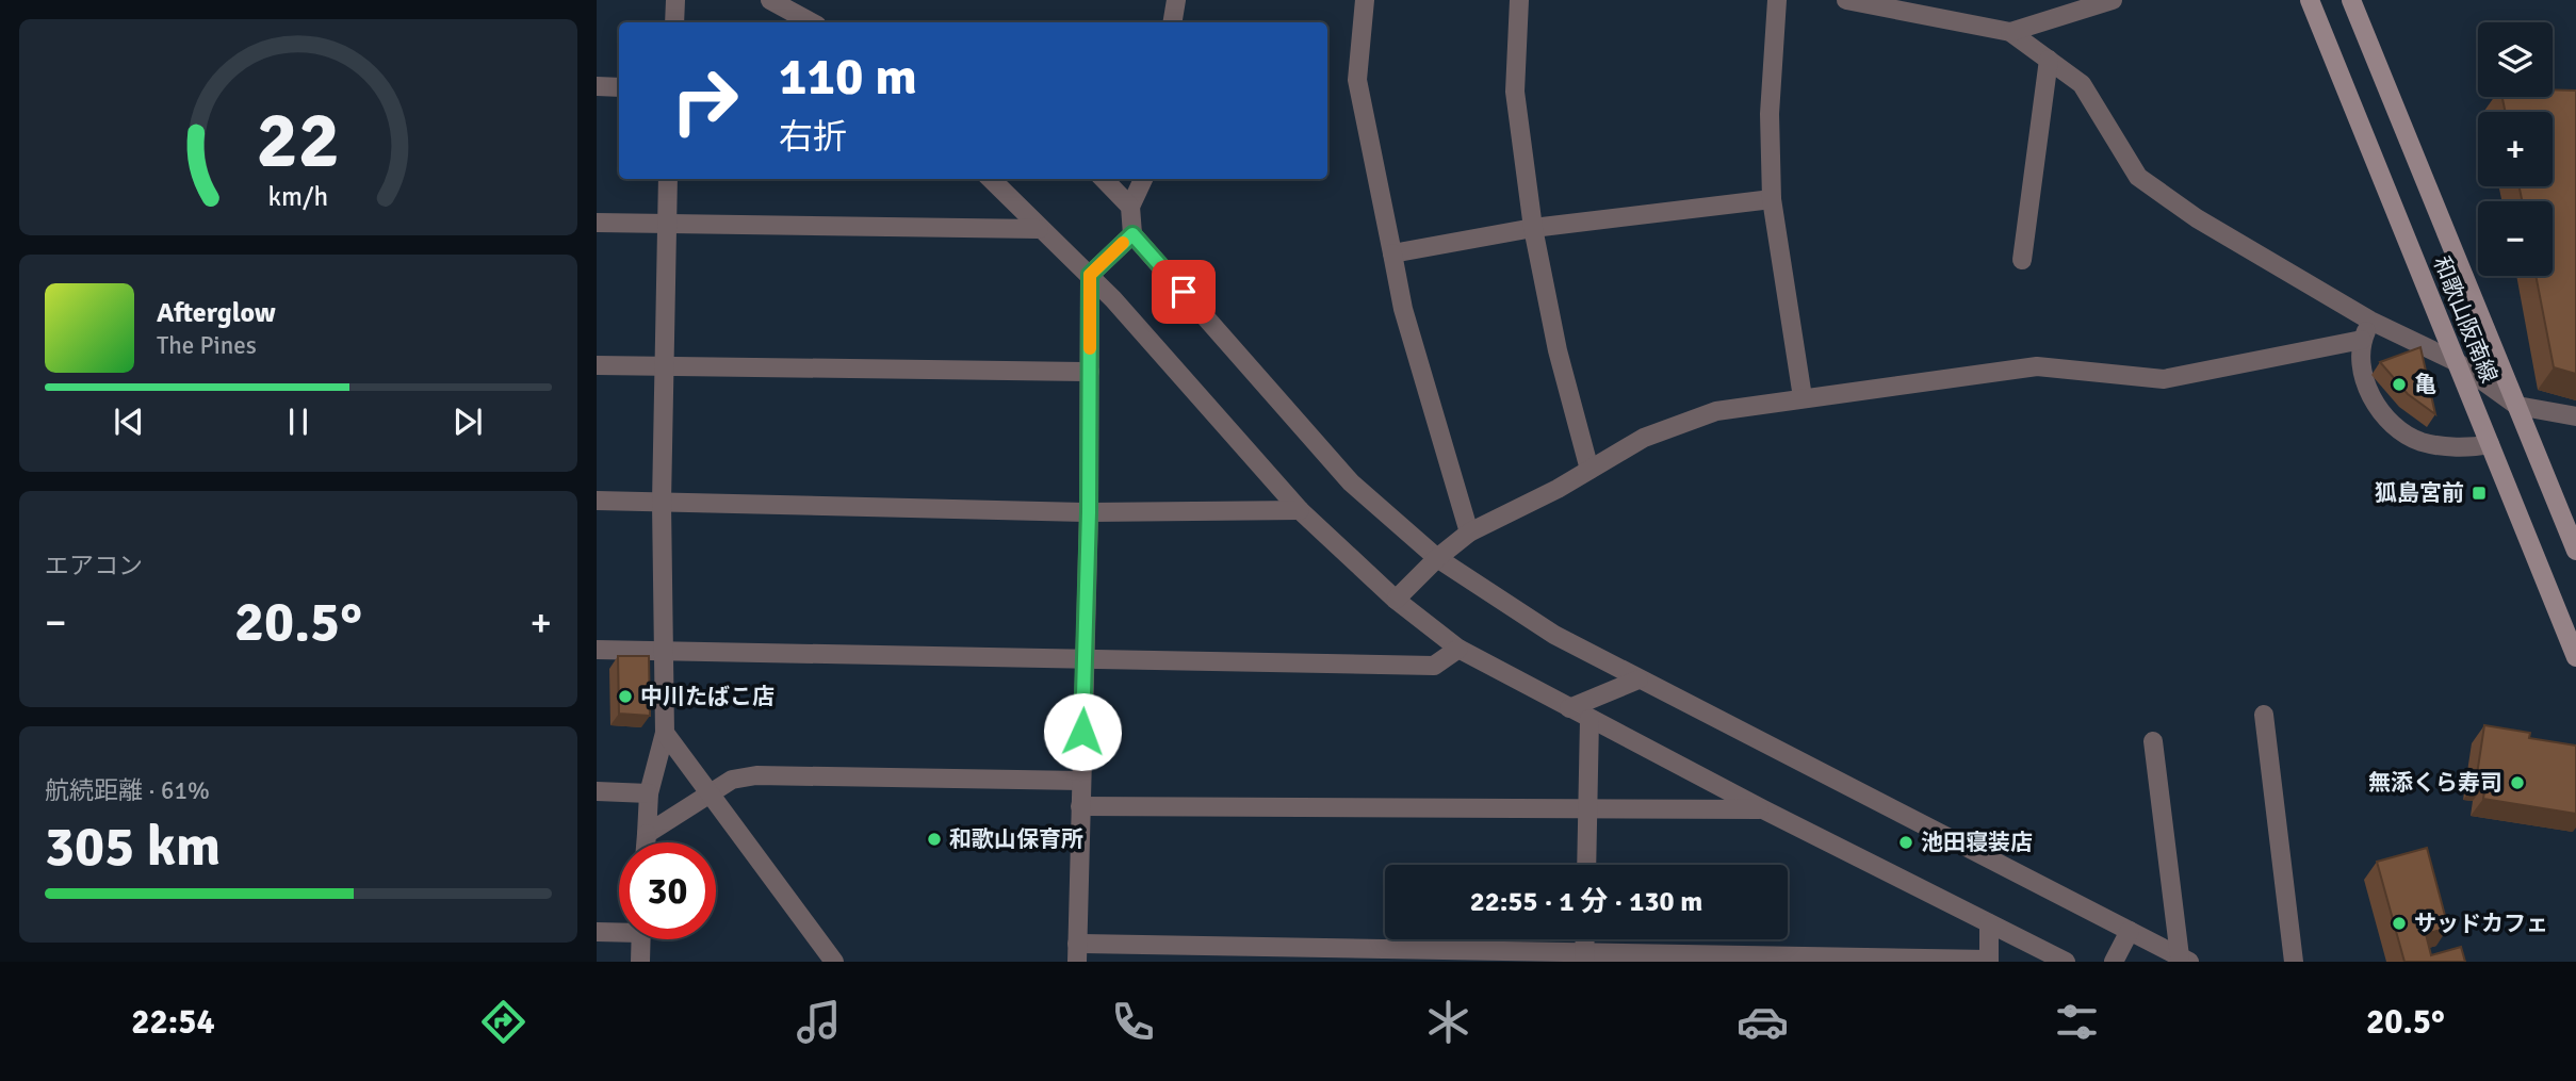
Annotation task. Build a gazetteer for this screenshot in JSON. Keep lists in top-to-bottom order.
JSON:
{
  "streets": {
    "main road": ["和歌山阪南線"]
  },
  "places": {
    "other": [
      "亀",
      "中川たばこ店",
      "無添くら寿司",
      "和歌山保育所",
      "池田寝装店",
      "サッドカフェ"
    ],
    "transit": ["狐島宮前"]
  },
  "page": {
    "map_buttons": ["+", "−"],
    "turn": ["110 m", "右折"],
    "song": ["Afterglow", "The Pines"],
    "tile": [
      "エアコン",
      ["航続距離 · 61%", "305 km"]
    ],
    "heat": ["−", "20.5°", "+"],
    "limit": "30",
    "trip": "22:55 · 1 分 · 130 m",
    "tabs": ["22:54", "20.5°"],
    "gauge": ["22", "km/h"]
  }
}
